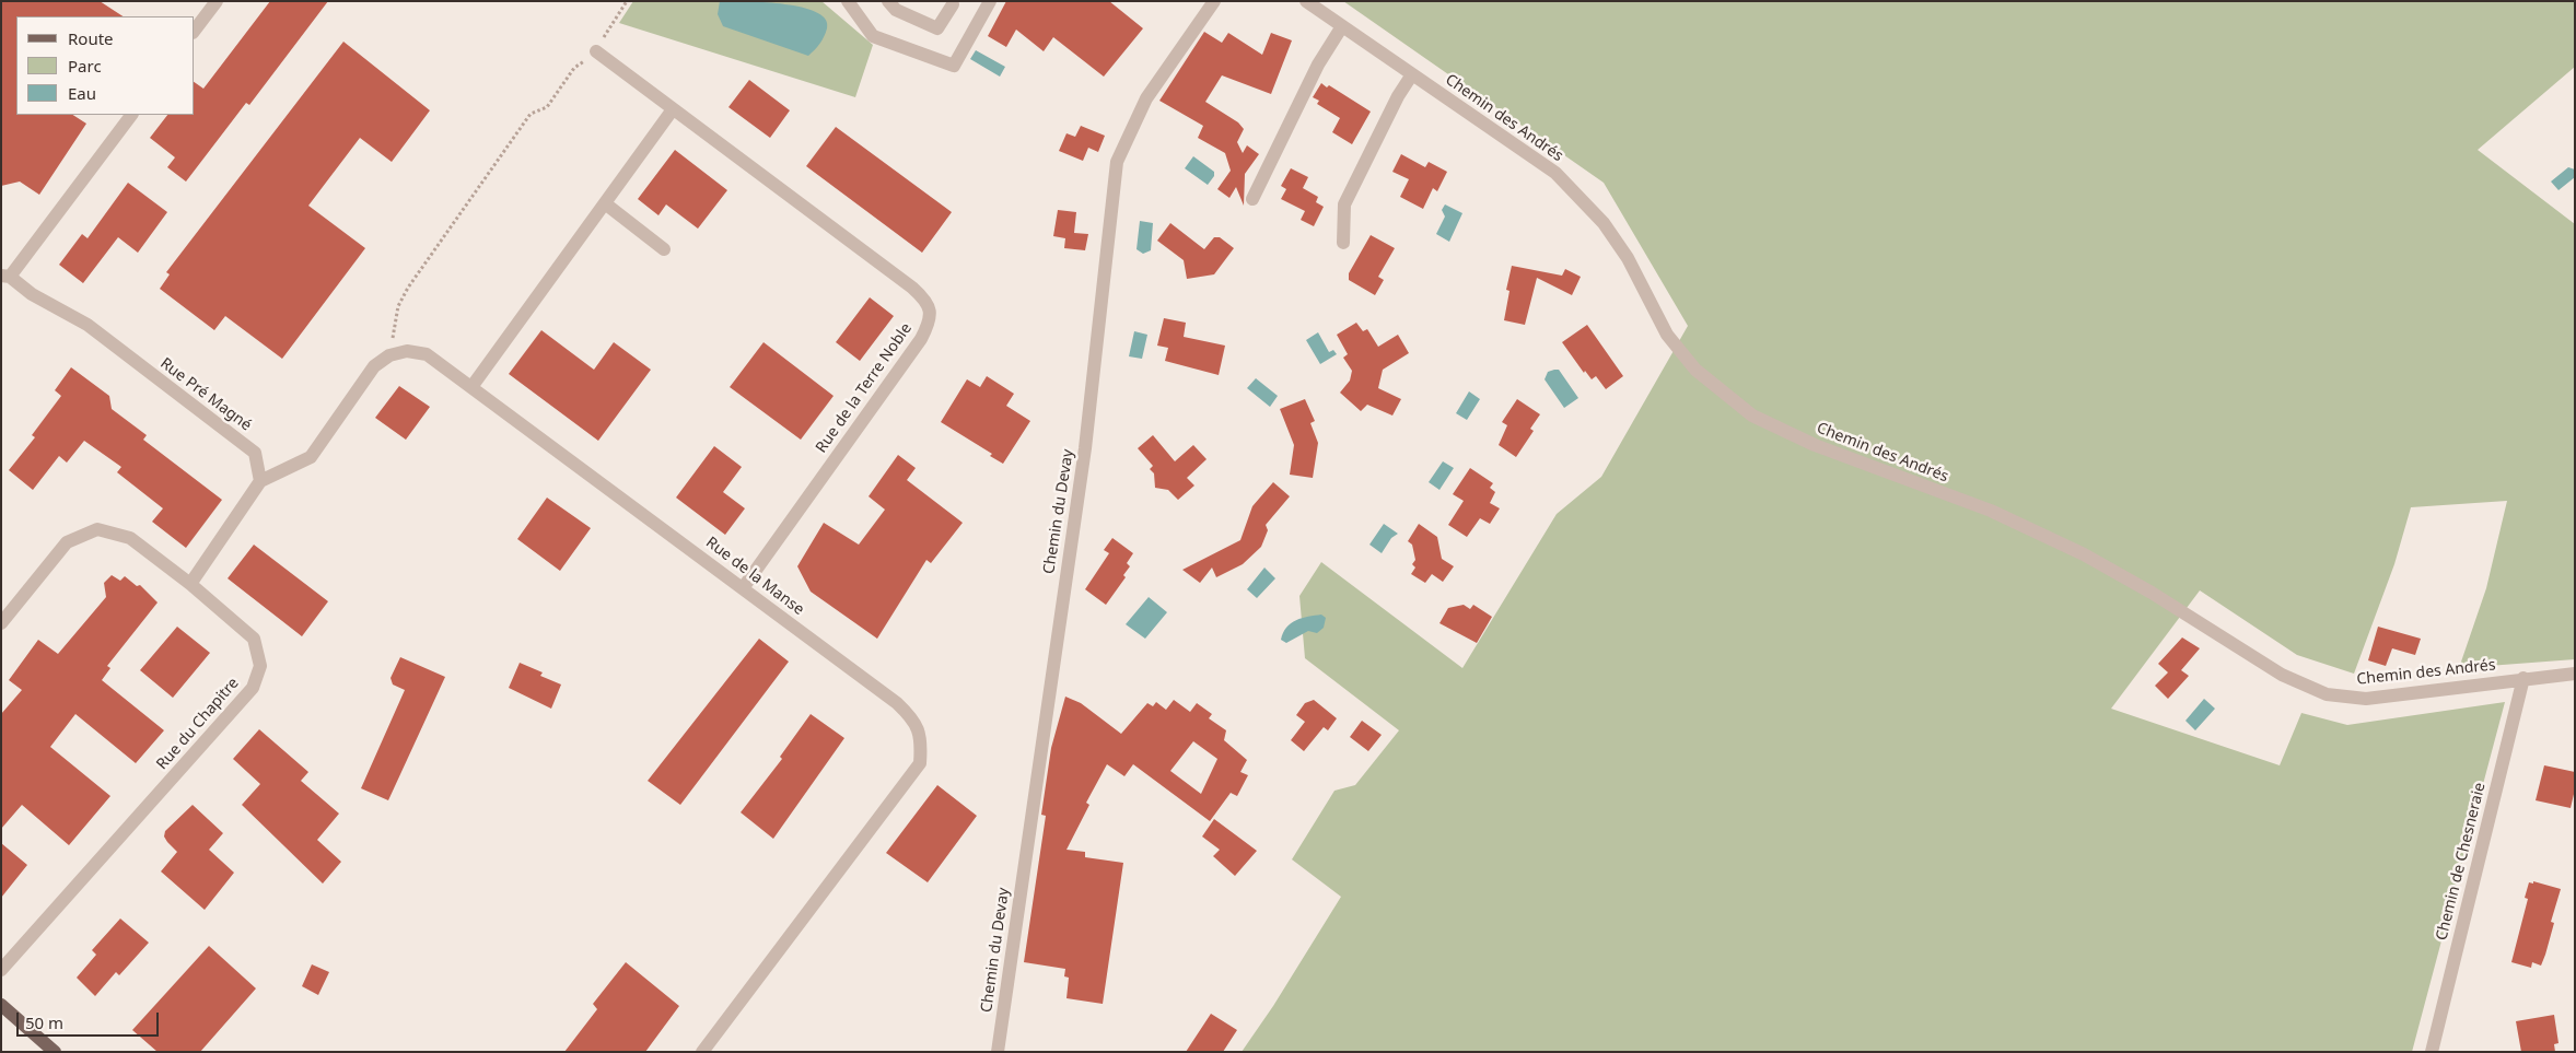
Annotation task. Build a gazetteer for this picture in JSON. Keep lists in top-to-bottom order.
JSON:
{
  "streets": {
    "street": [
      "Chemin des Andrés",
      "Rue de la Terre Noble",
      "Rue Pré Magné",
      "Chemin du Devay",
      "Rue de la Manse",
      "Rue du Chapitre",
      "Chemin de Chesneraie"
    ]
  },
  "crossings": [
    ["Chemin des Andrés", "Chemin de Chesneraie"],
    ["Rue de la Terre Noble", "Rue de la Manse"]
  ],
  "legend": ["Route", "Parc", "Eau"],
  "scale_bar": "50 m"
}
